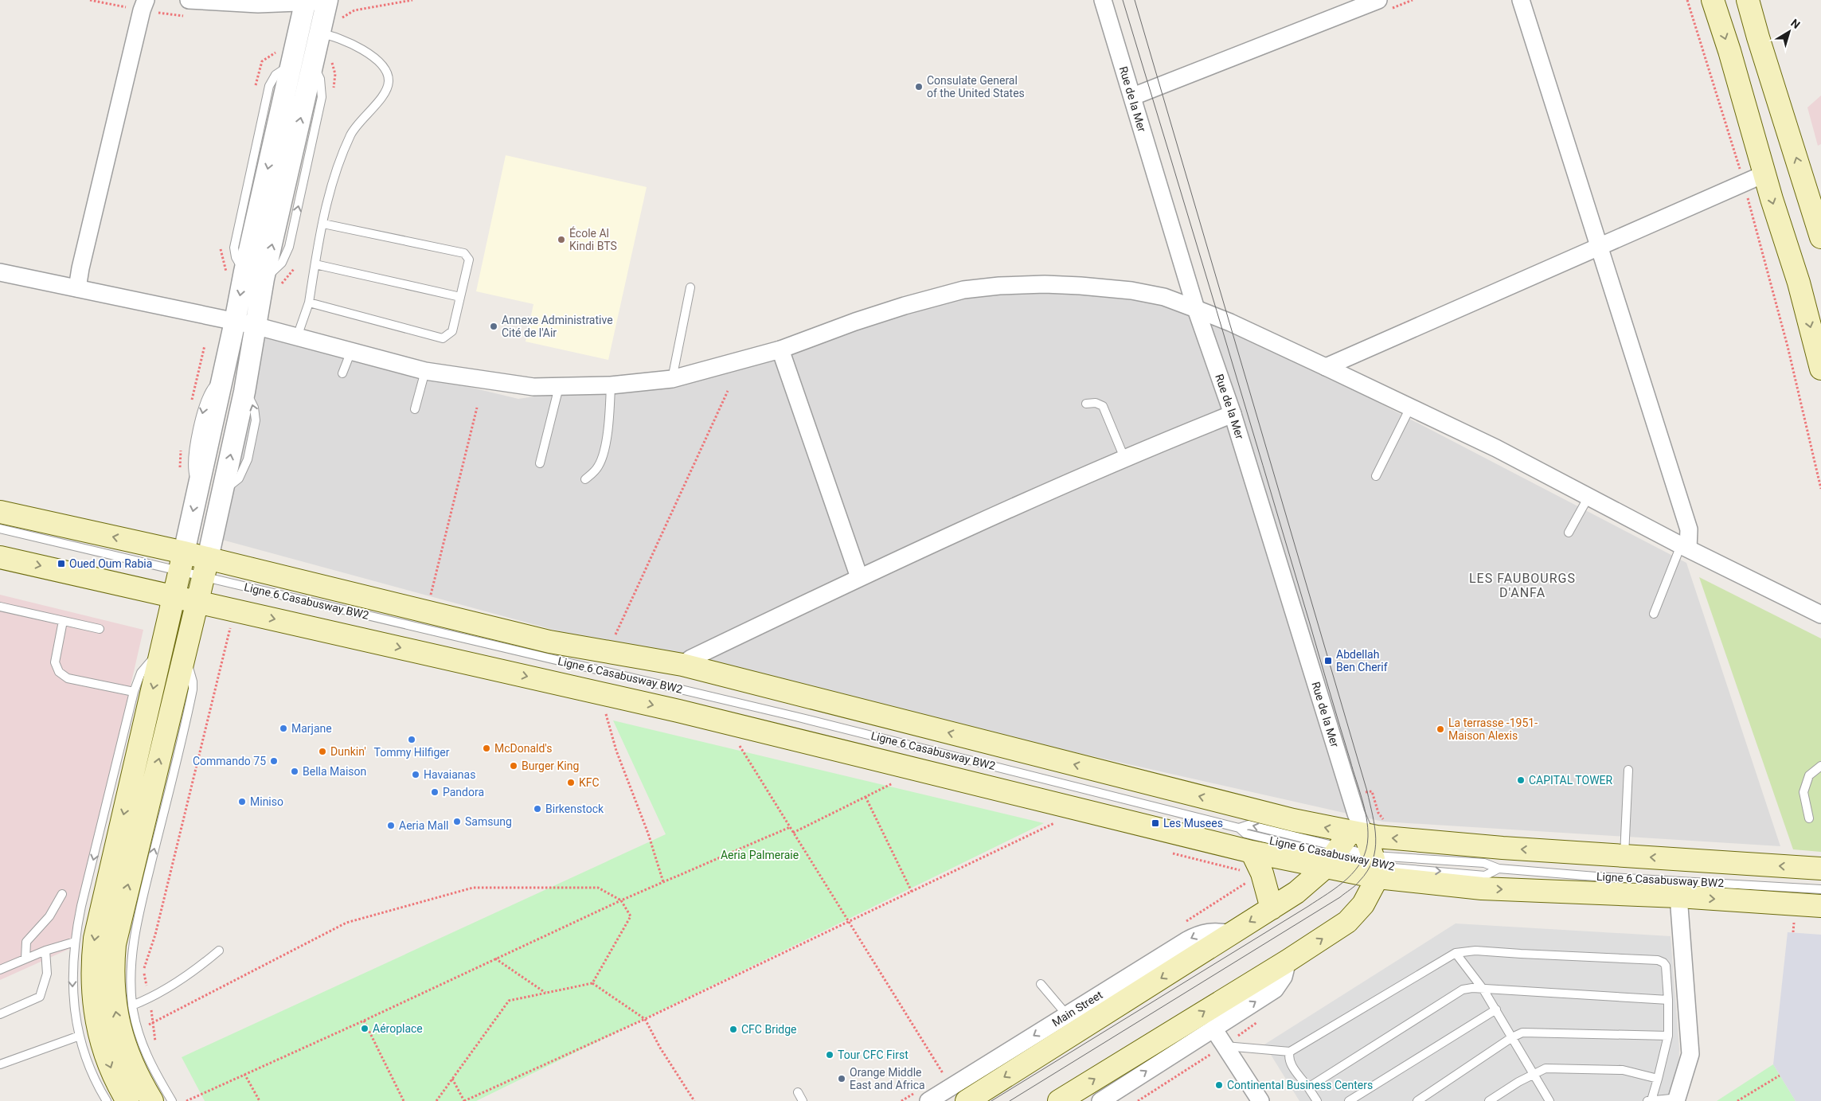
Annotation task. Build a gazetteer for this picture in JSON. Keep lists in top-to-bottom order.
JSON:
{
  "streets": {
    "main road": ["Main Street"],
    "street": ["Rue de la Mer"],
    "lane": ["Ligne 6 Casabusway BW2"]
  },
  "crossings": [
    ["Rue de la Mer", "Ligne 6 Casabusway BW2"],
    ["Rue de la Mer", "Main Street"],
    ["Ligne 6 Casabusway BW2", "Main Street"]
  ],
  "districts": ["LES FAUBOURGS D'ANFA"],
  "parks": ["Aeria Palmeraie"],
  "places": {
    "other": [
      "Consulate General of the United States",
      "École Al Kindi BTS",
      "Annexe Administrative Cité de l'Air",
      "Marjane",
      "La terrasse -1951- Maison Alexis",
      "Tommy Hilfiger",
      "McDonald's",
      "Dunkin'",
      "Commando 75",
      "Burger King",
      "Bella Maison",
      "Havaianas",
      "CAPITAL TOWER",
      "KFC",
      "Pandora",
      "Miniso",
      "Birkenstock",
      "Samsung",
      "Aeria Mall",
      "Aéroplace",
      "CFC Bridge",
      "Tour CFC First",
      "Orange Middle East and Africa",
      "Continental Business Centers"
    ],
    "transit": ["Oued Oum Rabia", "Abdellah Ben Cherif", "Les Musees"]
  },
  "north": "top right"
}
